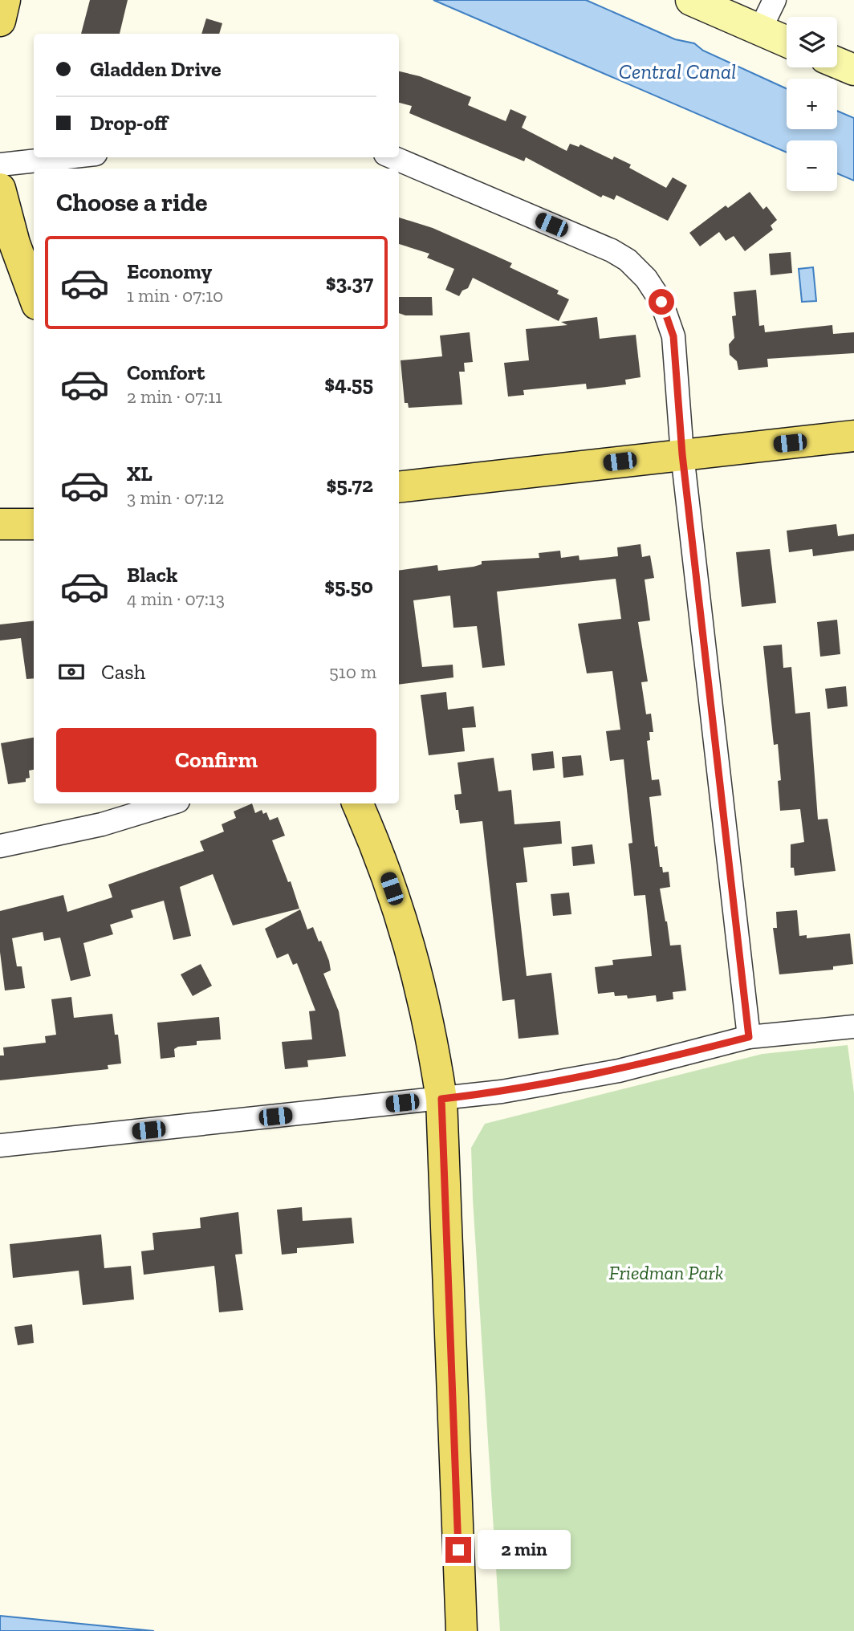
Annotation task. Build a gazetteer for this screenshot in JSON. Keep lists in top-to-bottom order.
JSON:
{
  "water": ["Central Canal"],
  "parks": ["Friedman Park"],
  "page": {
    "map_buttons": ["+", "−"],
    "banner": ["Gladden Drive", "Drop-off"],
    "heading": "Choose a ride",
    "list": [
      {
        "name": "Economy",
        "note": "1 min · 07:10",
        "value": "$3.37"
      },
      {
        "name": "Comfort",
        "note": "2 min · 07:11",
        "value": "$4.55"
      },
      {
        "name": "XL",
        "note": "3 min · 07:12",
        "value": "$5.72"
      },
      {
        "name": "Black",
        "note": "4 min · 07:13",
        "value": "$5.50"
      }
    ],
    "pay": ["Cash", "510 m"],
    "buttons": "Confirm",
    "bubble": "2 min"
  }
}
